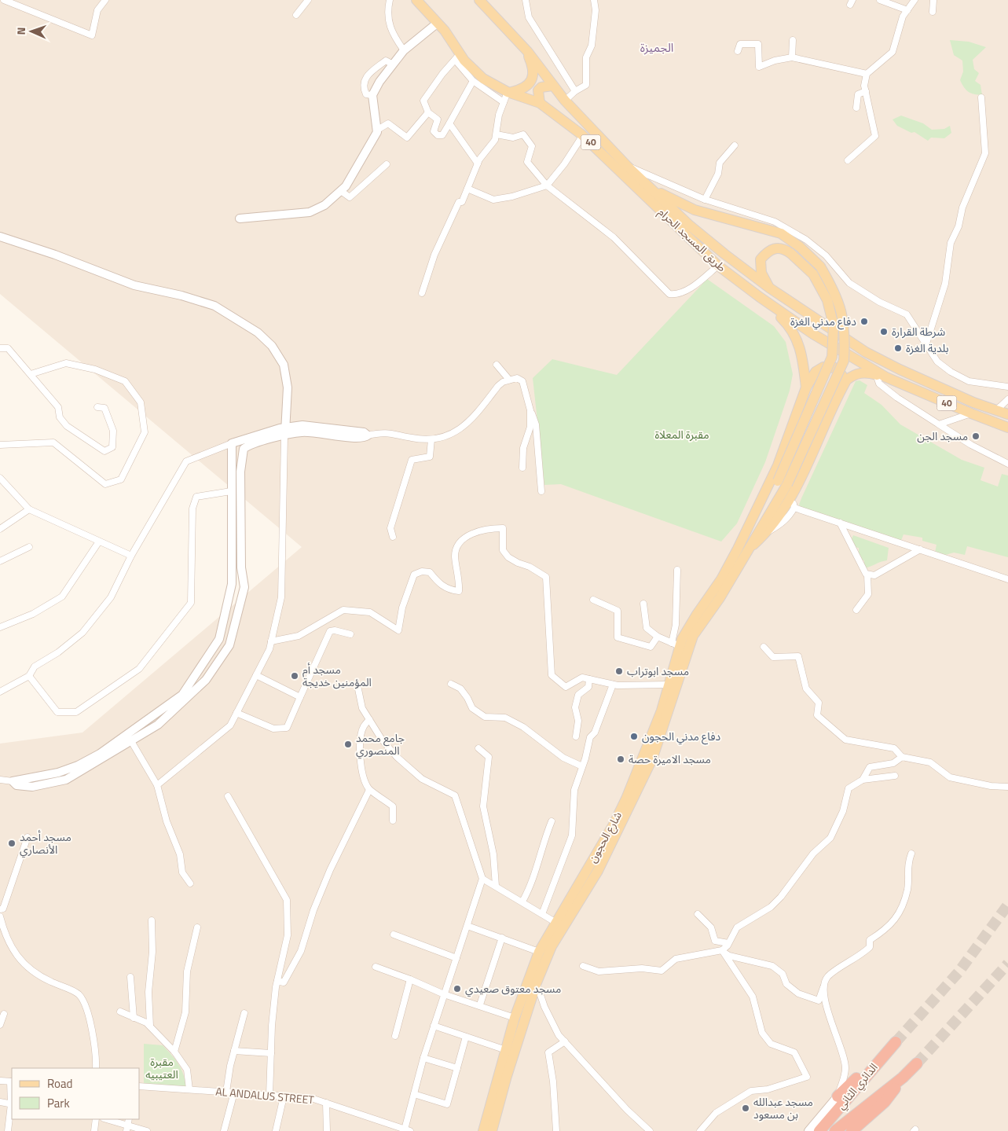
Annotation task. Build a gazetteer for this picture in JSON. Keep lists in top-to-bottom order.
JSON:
{
  "streets": {
    "highway": ["الدائري الثاني"],
    "main road": ["40", "طريق المسجد الحرام", "شارع الحجون"],
    "street": ["AL ANDALUS STREET"]
  },
  "districts": ["الجميزة"],
  "parks": ["مقبرة المعلاة", "مقبرة العتيبيه"],
  "places": [
    "دفاع مدني الغزة",
    "شرطة القرارة",
    "بلدية الغزة",
    "مسجد الجن",
    "مسجد ابوتراب",
    "مسجد أم المؤمنين خديجة",
    "دفاع مدني الحجون",
    "جامع محمد المنصوري",
    "مسجد الاميرة حصة",
    "مسجد أحمد الأنصاري",
    "مسجد معتوق صعيدي",
    "مسجد عبدالله بن مسعود"
  ],
  "legend": ["Road", "Park"],
  "north": "left"
}
